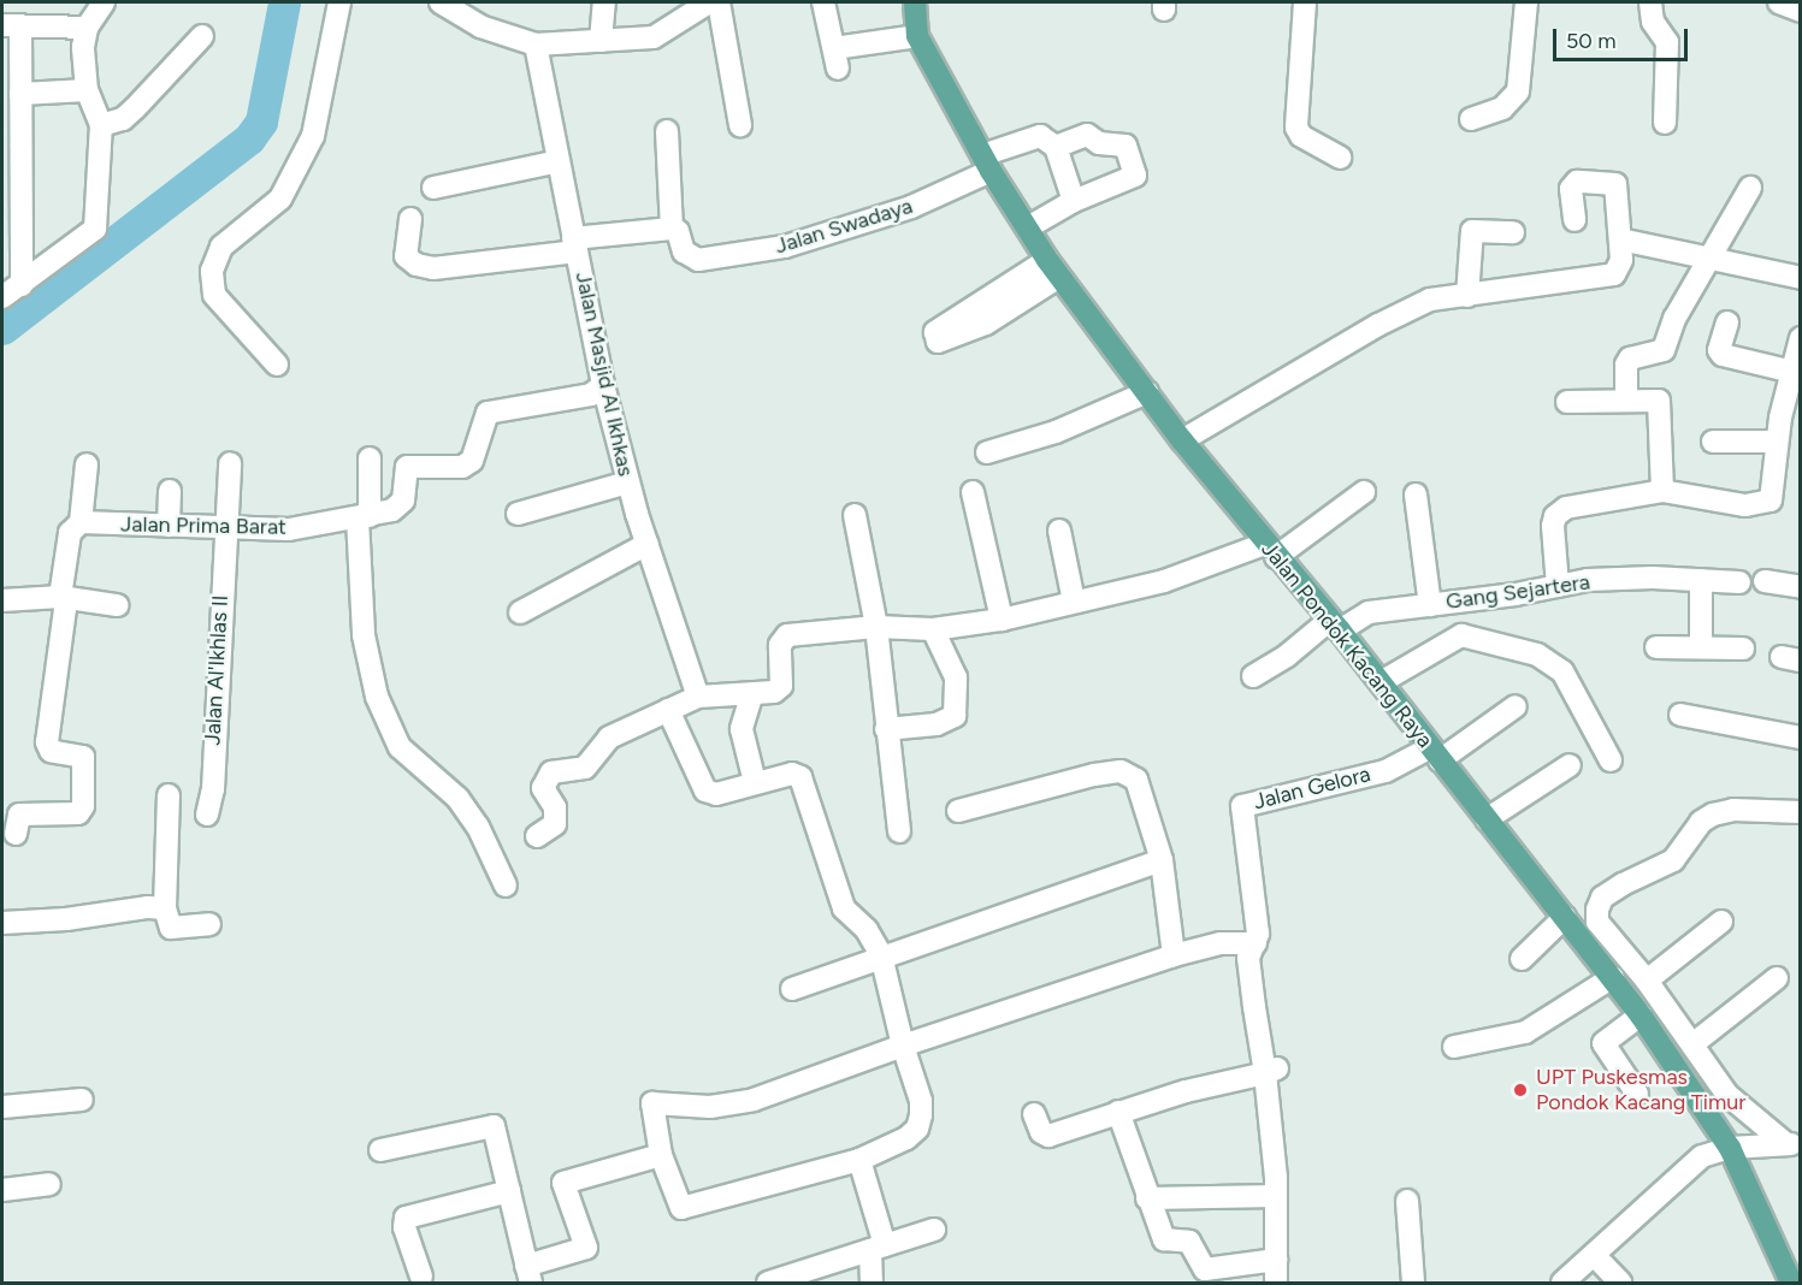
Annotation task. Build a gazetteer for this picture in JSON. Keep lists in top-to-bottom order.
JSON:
{
  "streets": {
    "main road": ["Jalan Pondok Kacang Raya"],
    "street": [
      "Jalan Swadaya",
      "Jalan Masjid Al Ikhkas",
      "Jalan Prima Barat",
      "Gang Sejartera",
      "Jalan Al'Ikhlas II",
      "Jalan Gelora"
    ]
  },
  "crossings": [
    ["Jalan Swadaya", "Jalan Pondok Kacang Raya"],
    ["Jalan Masjid Al Ikhkas", "Jalan Prima Barat"],
    ["Jalan Prima Barat", "Jalan Al'Ikhlas II"],
    ["Gang Sejartera", "Jalan Pondok Kacang Raya"],
    ["Jalan Pondok Kacang Raya", "Jalan Gelora"]
  ],
  "places": ["UPT Puskesmas Pondok Kacang Timur"],
  "scale_bar": "50 m"
}
